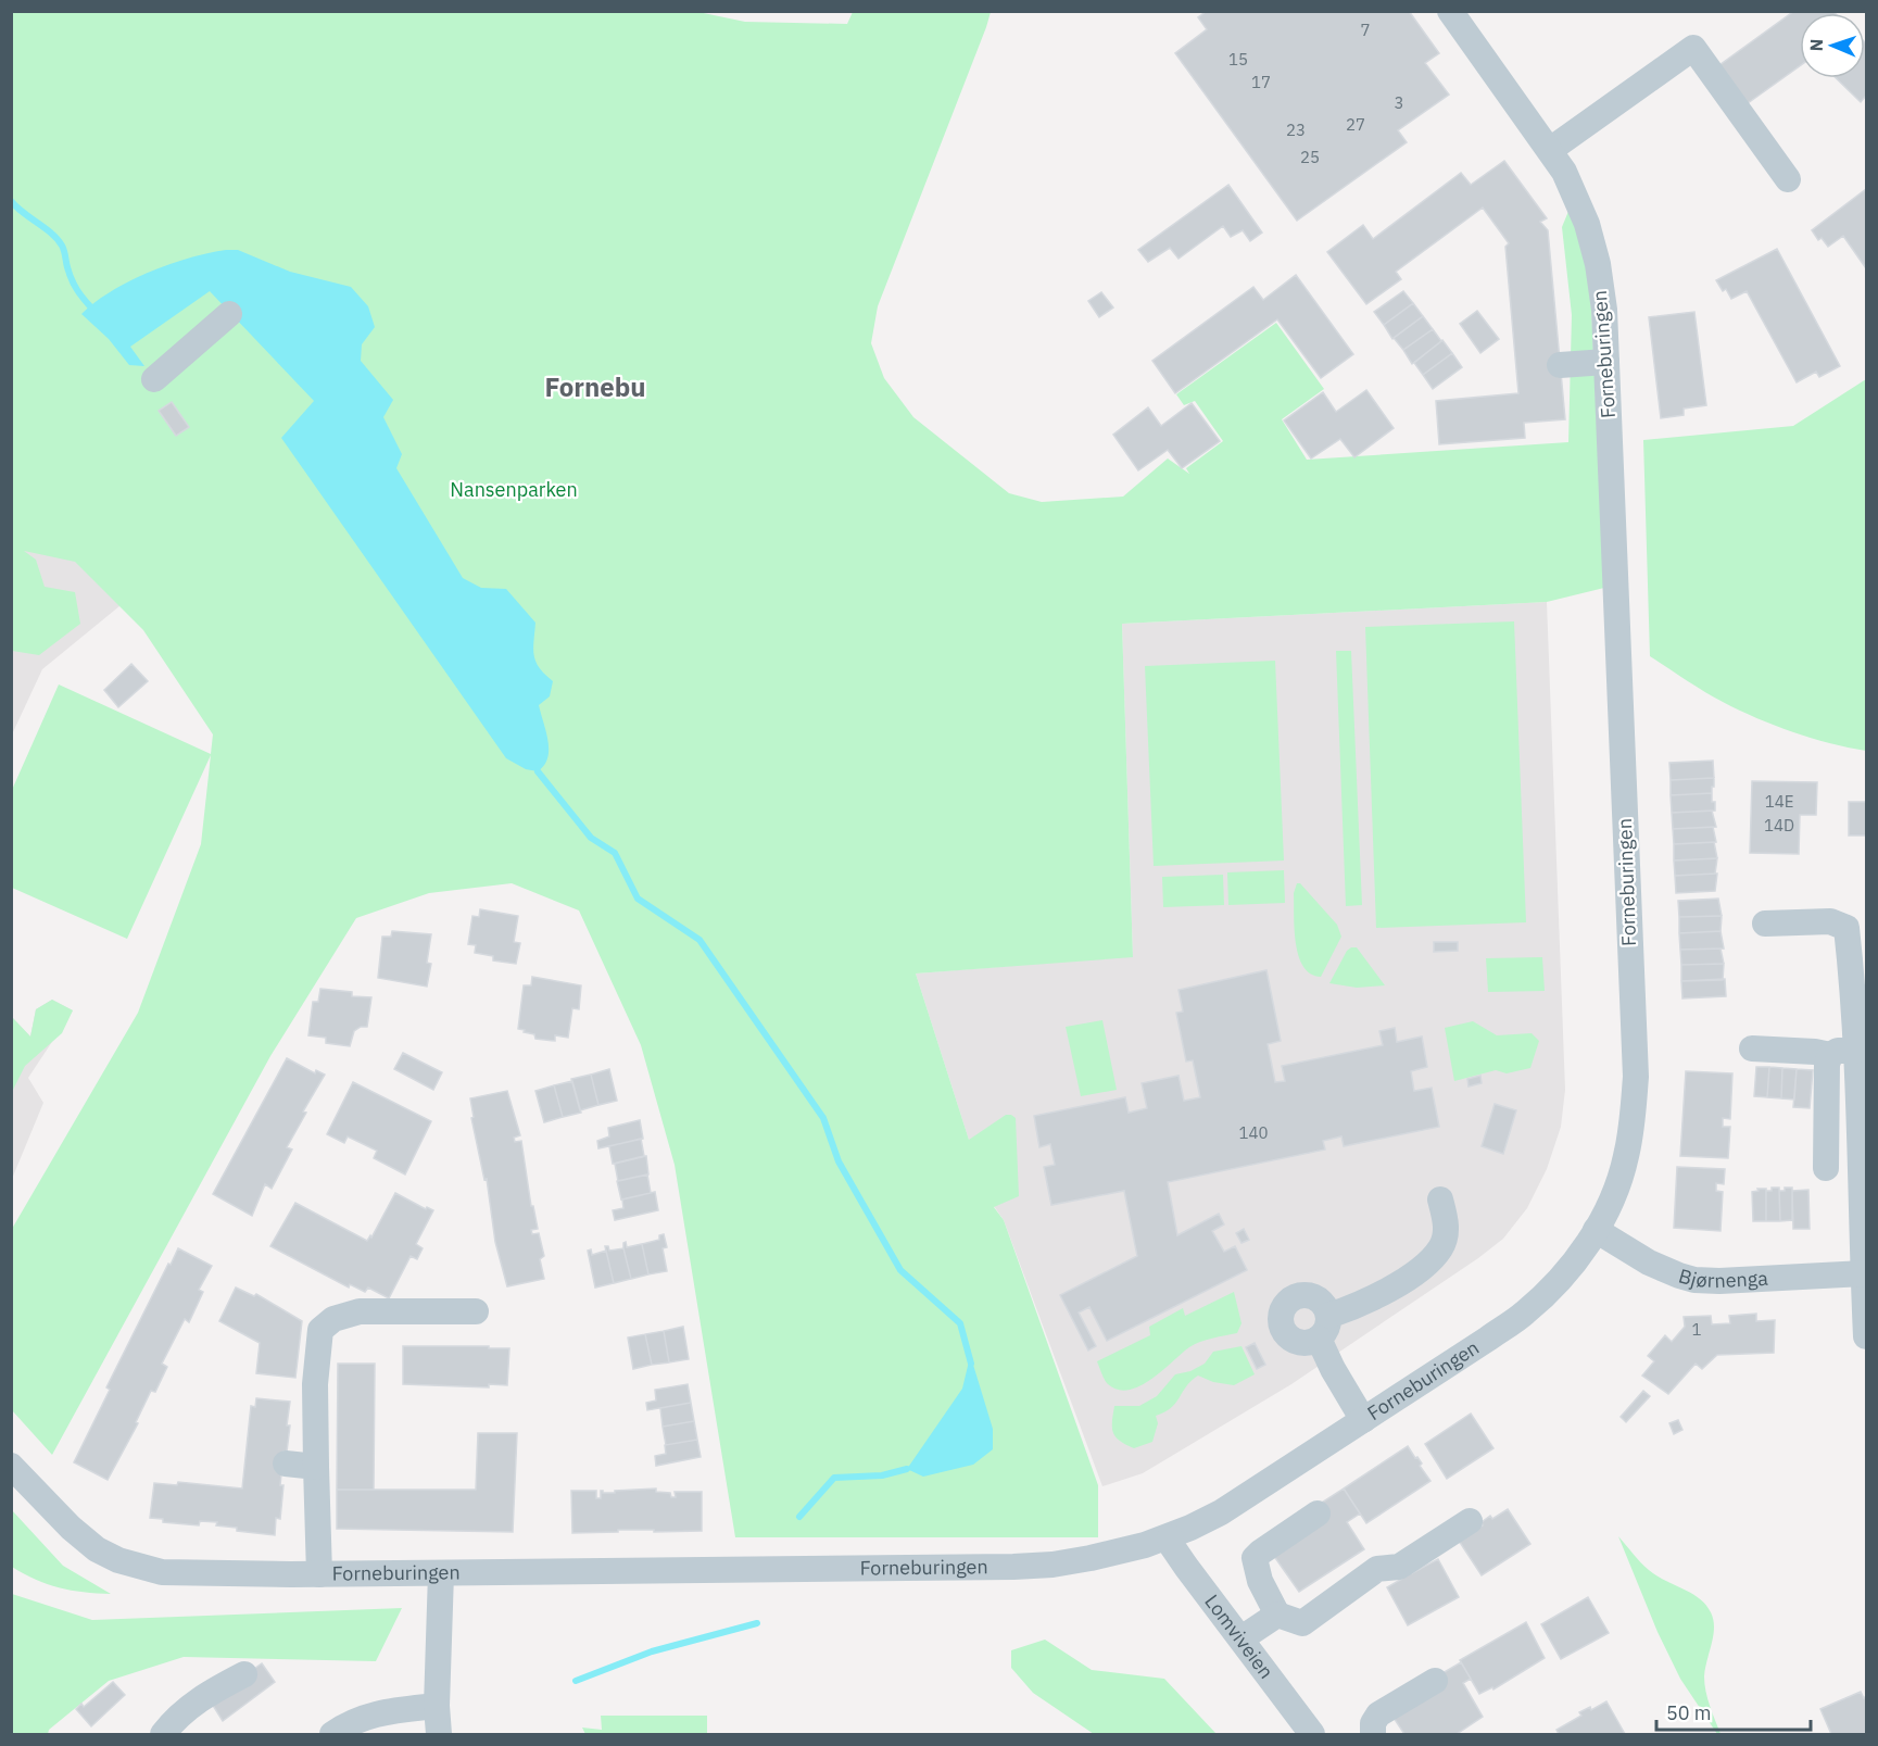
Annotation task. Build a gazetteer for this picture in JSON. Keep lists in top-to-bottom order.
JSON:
{
  "streets": {
    "street": ["Forneburingen", "Bjørnenga", "Lomviveien"]
  },
  "crossings": [
    ["Forneburingen", "Bjørnenga"],
    ["Forneburingen", "Lomviveien"]
  ],
  "districts": ["Fornebu"],
  "parks": ["Nansenparken"],
  "house_numbers": [
    "7",
    "15",
    "17",
    "3",
    "27",
    "23",
    "25",
    "14E",
    "14D",
    "140",
    "1"
  ],
  "scale_bar": "50 m",
  "north": "left"
}
